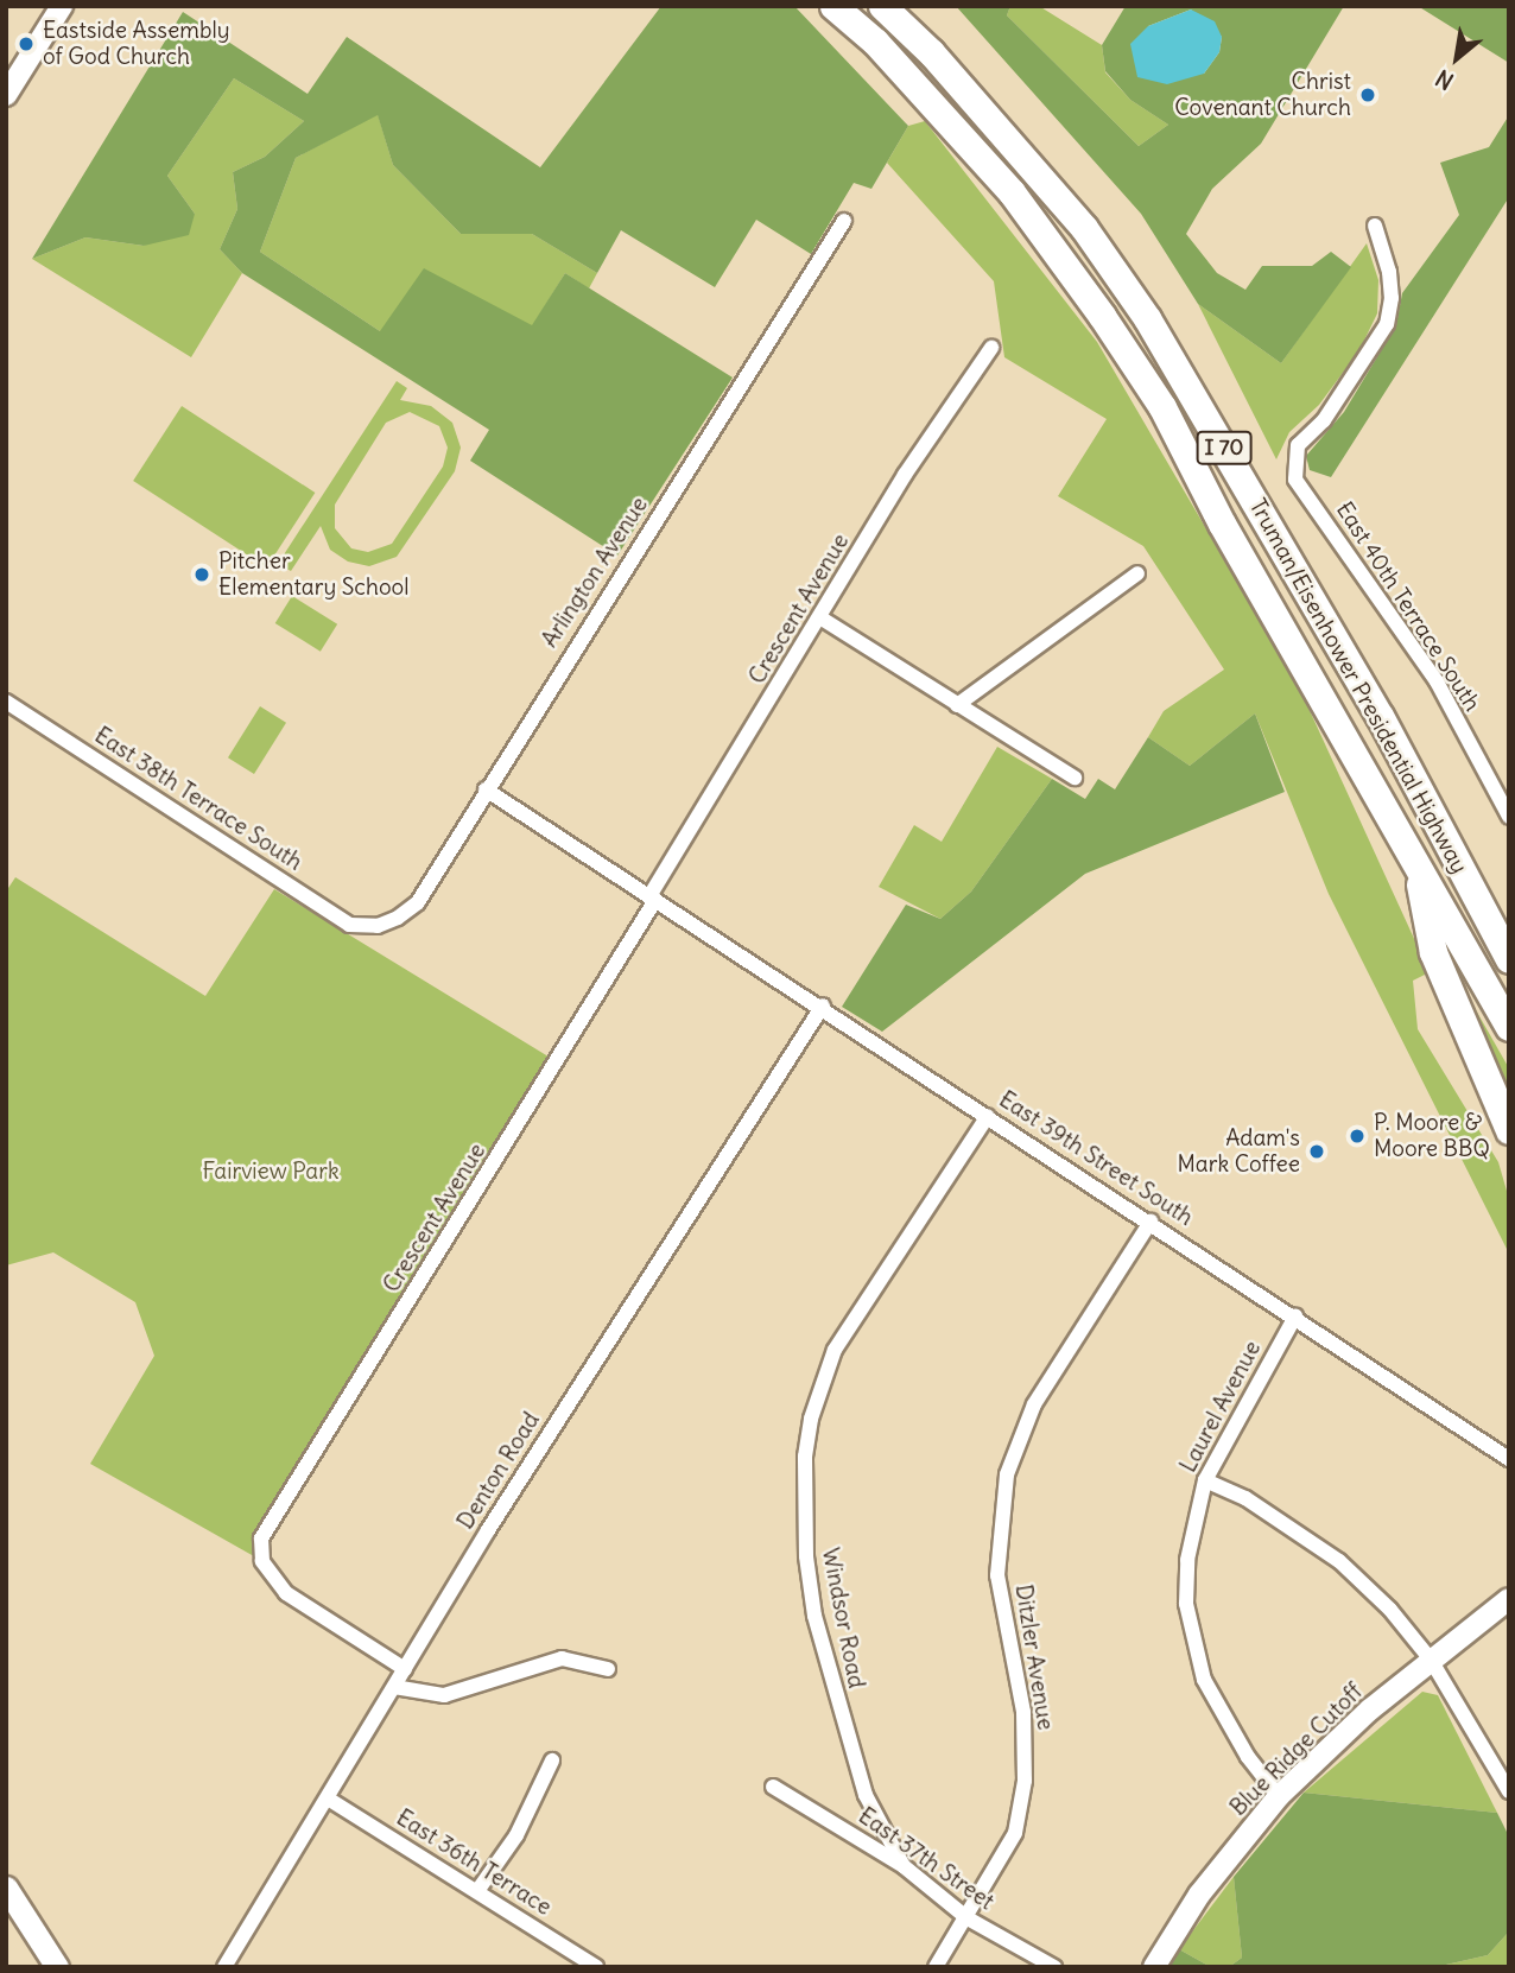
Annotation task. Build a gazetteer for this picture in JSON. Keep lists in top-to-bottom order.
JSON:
{
  "streets": {
    "highway": ["I 70", "Truman/Eisenhower Presidential Highway"],
    "main road": ["Blue Ridge Cutoff"],
    "street": [
      "Arlington Avenue",
      "East 40th Terrace South",
      "Crescent Avenue",
      "East 38th Terrace South",
      "East 39th Street South",
      "Laurel Avenue",
      "Denton Road",
      "Windsor Road",
      "Ditzler Avenue",
      "East 37th Street",
      "East 36th Terrace"
    ]
  },
  "crossings": [
    ["I 70", "Truman/Eisenhower Presidential Highway"],
    ["Arlington Avenue", "East 38th Terrace South"],
    ["Arlington Avenue", "East 39th Street South"],
    ["Crescent Avenue", "East 39th Street South"],
    ["Crescent Avenue", "Denton Road"],
    ["East 39th Street South", "Laurel Avenue"],
    ["East 39th Street South", "Denton Road"],
    ["East 39th Street South", "Windsor Road"],
    ["East 39th Street South", "Ditzler Avenue"],
    ["Laurel Avenue", "Blue Ridge Cutoff"],
    ["Denton Road", "East 36th Terrace"],
    ["Windsor Road", "East 37th Street"],
    ["Ditzler Avenue", "East 37th Street"]
  ],
  "parks": ["Fairview Park"],
  "places": [
    "Eastside Assembly of God Church",
    "Christ Covenant Church",
    "Pitcher Elementary School",
    "P. Moore & Moore BBQ",
    "Adam's Mark Coffee"
  ],
  "north": "bottom left"
}
